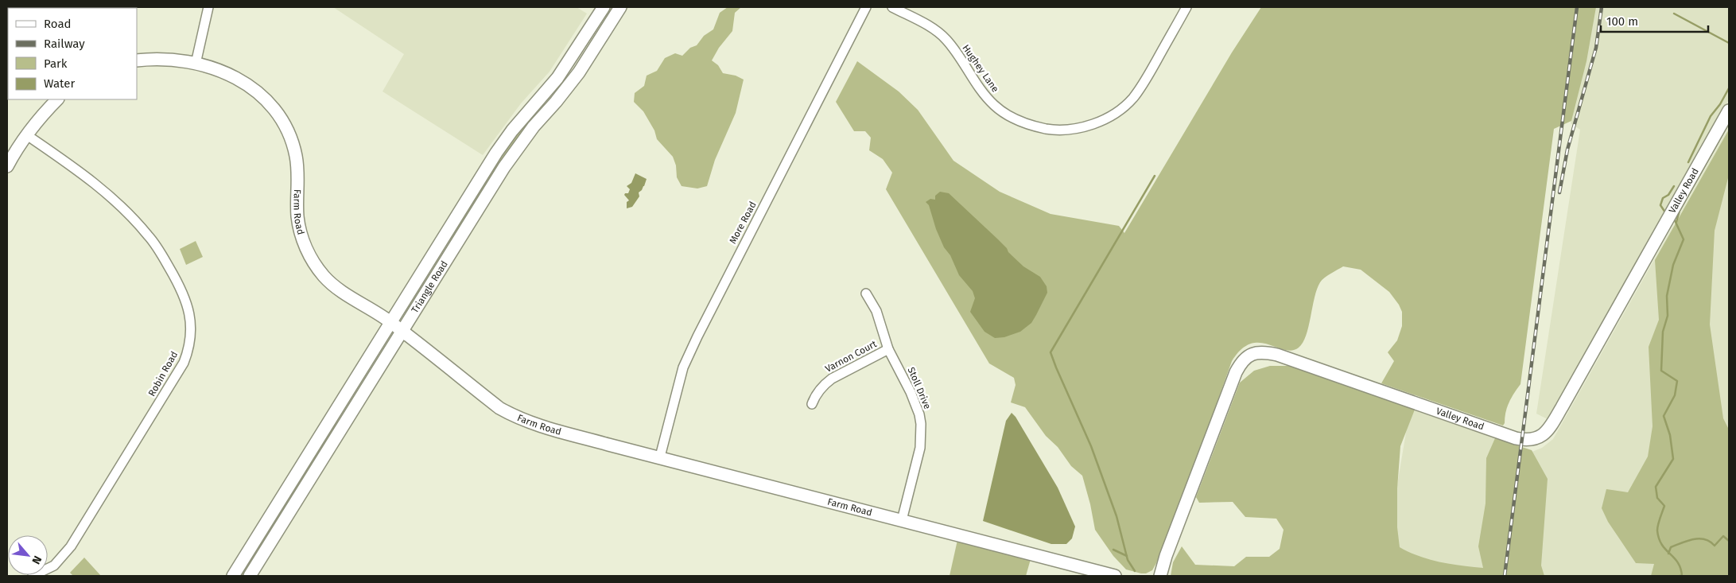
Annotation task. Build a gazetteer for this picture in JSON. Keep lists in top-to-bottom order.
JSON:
{
  "streets": {
    "street": [
      "Hughey Lane",
      "Valley Road",
      "Farm Road",
      "More Road",
      "Triangle Road",
      "Varnon Court",
      "Robin Road",
      "Stoll Drive"
    ]
  },
  "crossings": [
    ["Farm Road", "More Road"],
    ["Farm Road", "Triangle Road"],
    ["Farm Road", "Stoll Drive"],
    ["Varnon Court", "Stoll Drive"]
  ],
  "legend": [
    "Road",
    "Railway",
    "Park",
    "Water"
  ],
  "scale_bar": "100 m",
  "north": "bottom right"
}
